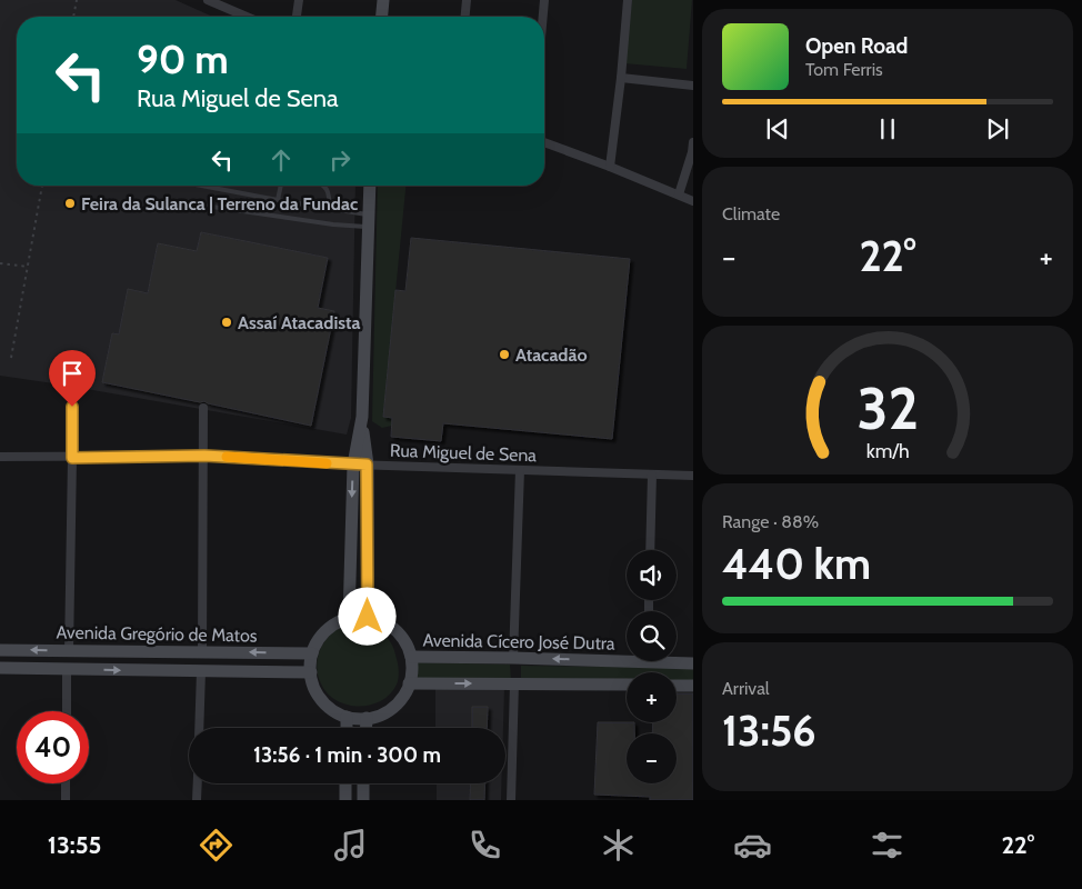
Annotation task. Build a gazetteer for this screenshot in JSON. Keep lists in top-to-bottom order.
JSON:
{
  "streets": {
    "street": ["Rua Miguel de Sena", "Avenida Gregório de Matos", "Avenida Cícero José Dutra"]
  },
  "crossings": [
    ["Avenida Gregório de Matos", "Avenida Cícero José Dutra"]
  ],
  "places": ["Feira da Sulanca | Terreno da Fundac", "Assaí Atacadista", "Atacadão"],
  "page": {
    "turn": ["90 m", "Rua Miguel de Sena"],
    "song": ["Open Road", "Tom Ferris"],
    "tile": [
      "Climate",
      ["Range · 88%", "440 km"],
      ["Arrival", "13:56"]
    ],
    "heat": ["−", "22°", "+"],
    "map_buttons": ["+", "−"],
    "limit": "40",
    "trip": "13:56 · 1 min · 300 m",
    "tabs": ["13:55", "22°"],
    "gauge": ["32", "km/h"]
  }
}
